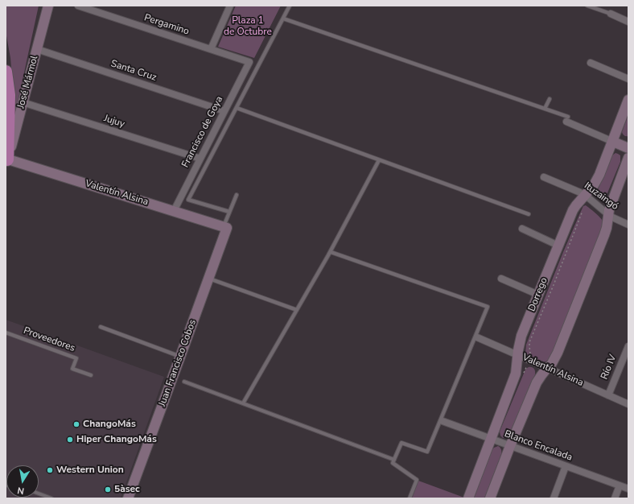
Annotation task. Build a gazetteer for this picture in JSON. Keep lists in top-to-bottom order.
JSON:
{
  "streets": {
    "main road": [
      "José Mármol",
      "Valentín Alsina",
      "Dorrego",
      "Juan Francisco Cobos"
    ],
    "street": [
      "Pergamino",
      "Santa Cruz",
      "Jujuy",
      "Francisco de Goya",
      "Ituzaingó",
      "Río IV",
      "Blanco Encalada"
    ],
    "lane": ["Proveedores"]
  },
  "crossings": [
    ["Pergamino", "Francisco de Goya"],
    ["Santa Cruz", "José Mármol"],
    ["Santa Cruz", "Francisco de Goya"],
    ["José Mármol", "Jujuy"],
    ["José Mármol", "Valentín Alsina"],
    ["Jujuy", "Francisco de Goya"],
    ["Francisco de Goya", "Valentín Alsina"],
    ["Valentín Alsina", "Dorrego"],
    ["Valentín Alsina", "Juan Francisco Cobos"],
    ["Valentín Alsina", "Río IV"],
    ["Ituzaingó", "Dorrego"],
    ["Dorrego", "Blanco Encalada"]
  ],
  "parks": ["Plaza 1 de Octubre"],
  "places": [
    "ChangoMás",
    "Hiper ChangoMás",
    "Western Union",
    "5àsec"
  ],
  "north": "bottom"
}
